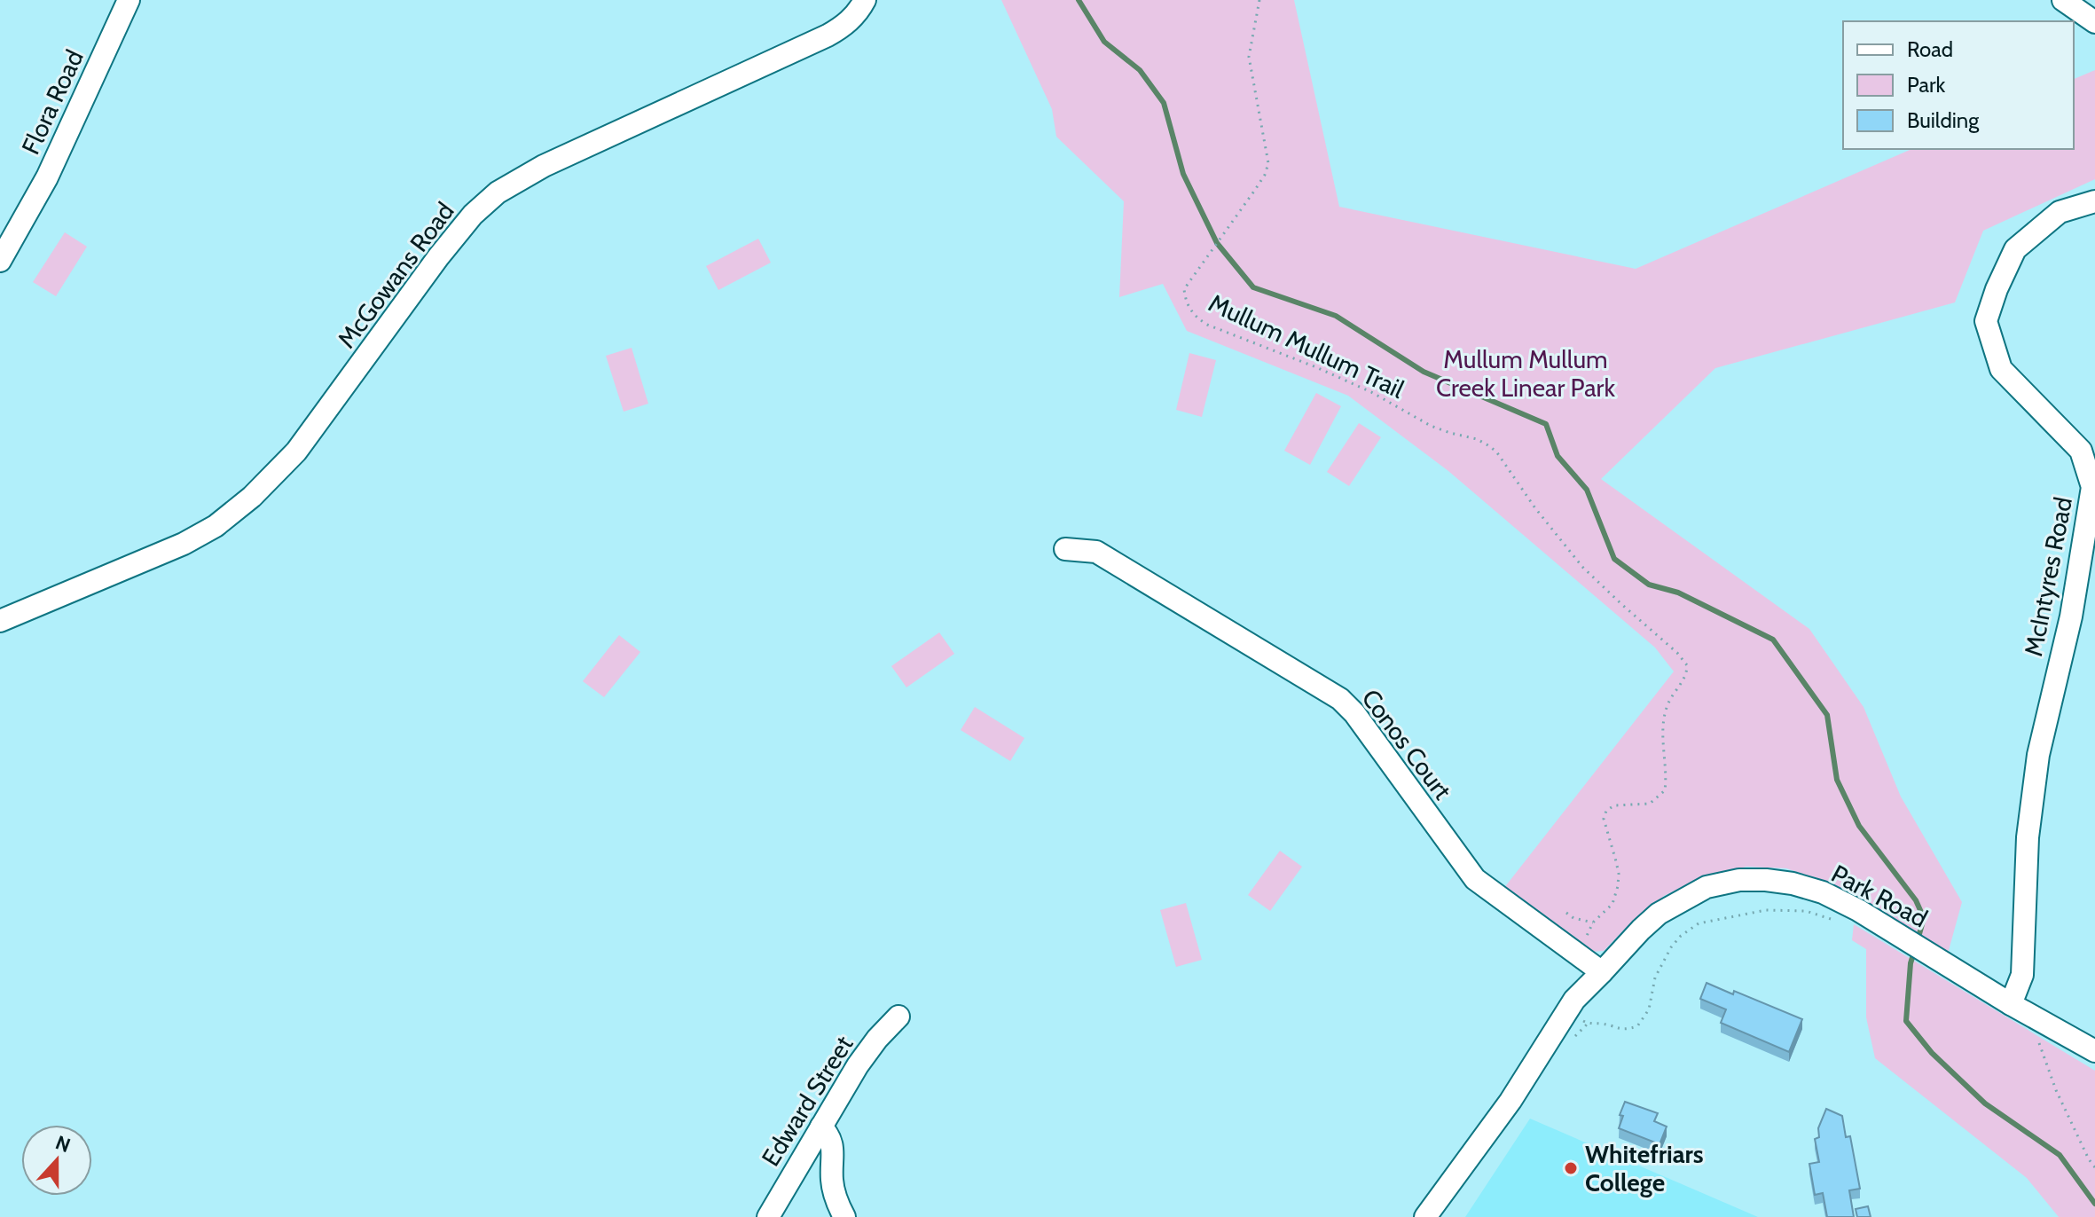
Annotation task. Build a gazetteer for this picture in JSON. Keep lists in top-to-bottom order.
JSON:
{
  "streets": {
    "street": [
      "Flora Road",
      "McGowans Road",
      "McIntyres Road",
      "Conos Court",
      "Park Road",
      "Edward Street"
    ],
    "path": ["Mullum Mullum Trail"]
  },
  "crossings": [
    ["Mullum Mullum Trail", "Conos Court"],
    ["McIntyres Road", "Park Road"],
    ["Conos Court", "Park Road"]
  ],
  "parks": ["Mullum Mullum Creek Linear Park"],
  "places": ["Whitefriars College"],
  "legend": ["Road", "Park", "Building"],
  "north": "top"
}
